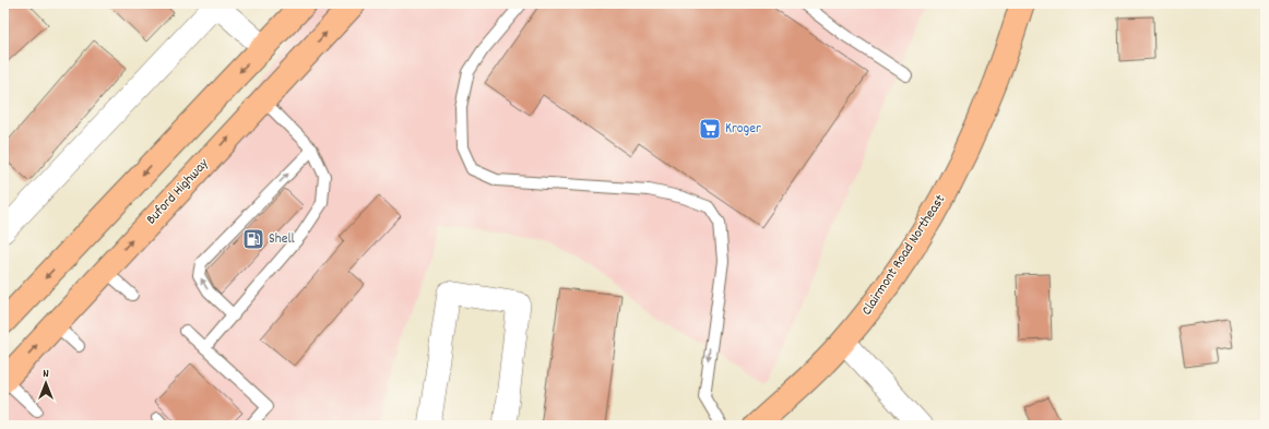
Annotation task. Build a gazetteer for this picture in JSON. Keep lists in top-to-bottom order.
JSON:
{
  "streets": {
    "main road": ["Buford Highway", "Clairmont Road Northeast"]
  },
  "places": {
    "supermarket": ["Kroger"],
    "fuel station": ["Shell"]
  },
  "north": "top"
}
